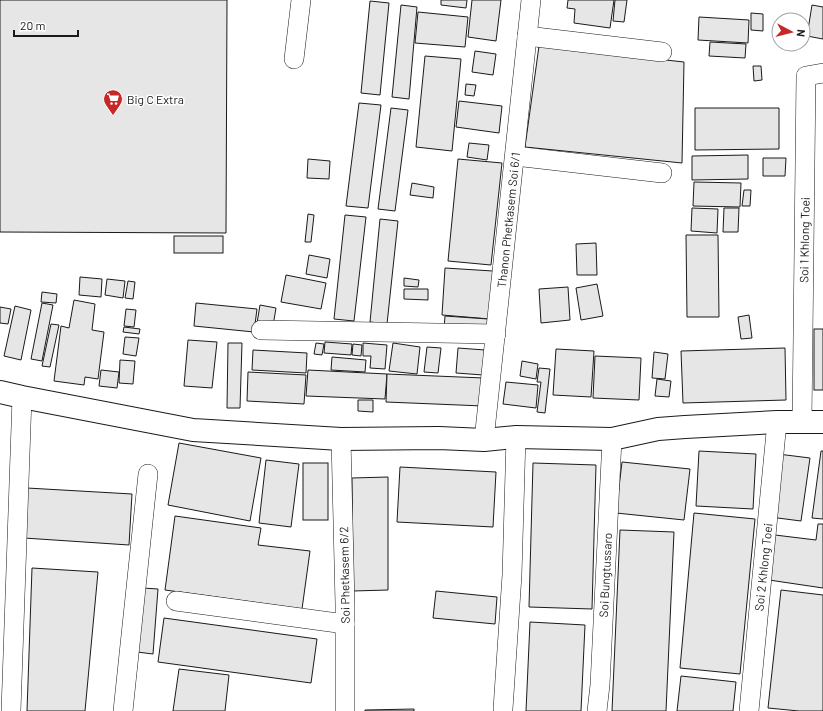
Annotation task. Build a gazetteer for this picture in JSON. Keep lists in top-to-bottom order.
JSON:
{
  "streets": {
    "street": [
      "Thanon Phetkasem Soi 6/1",
      "Soi 1 Khlong Toei",
      "Soi 2 Khlong Toei",
      "Soi Phetkasem 6/2",
      "Soi Bungtussaro"
    ]
  },
  "places": {
    "supermarket": ["Big C Extra"]
  },
  "scale_bar": "20 m",
  "north": "right"
}
